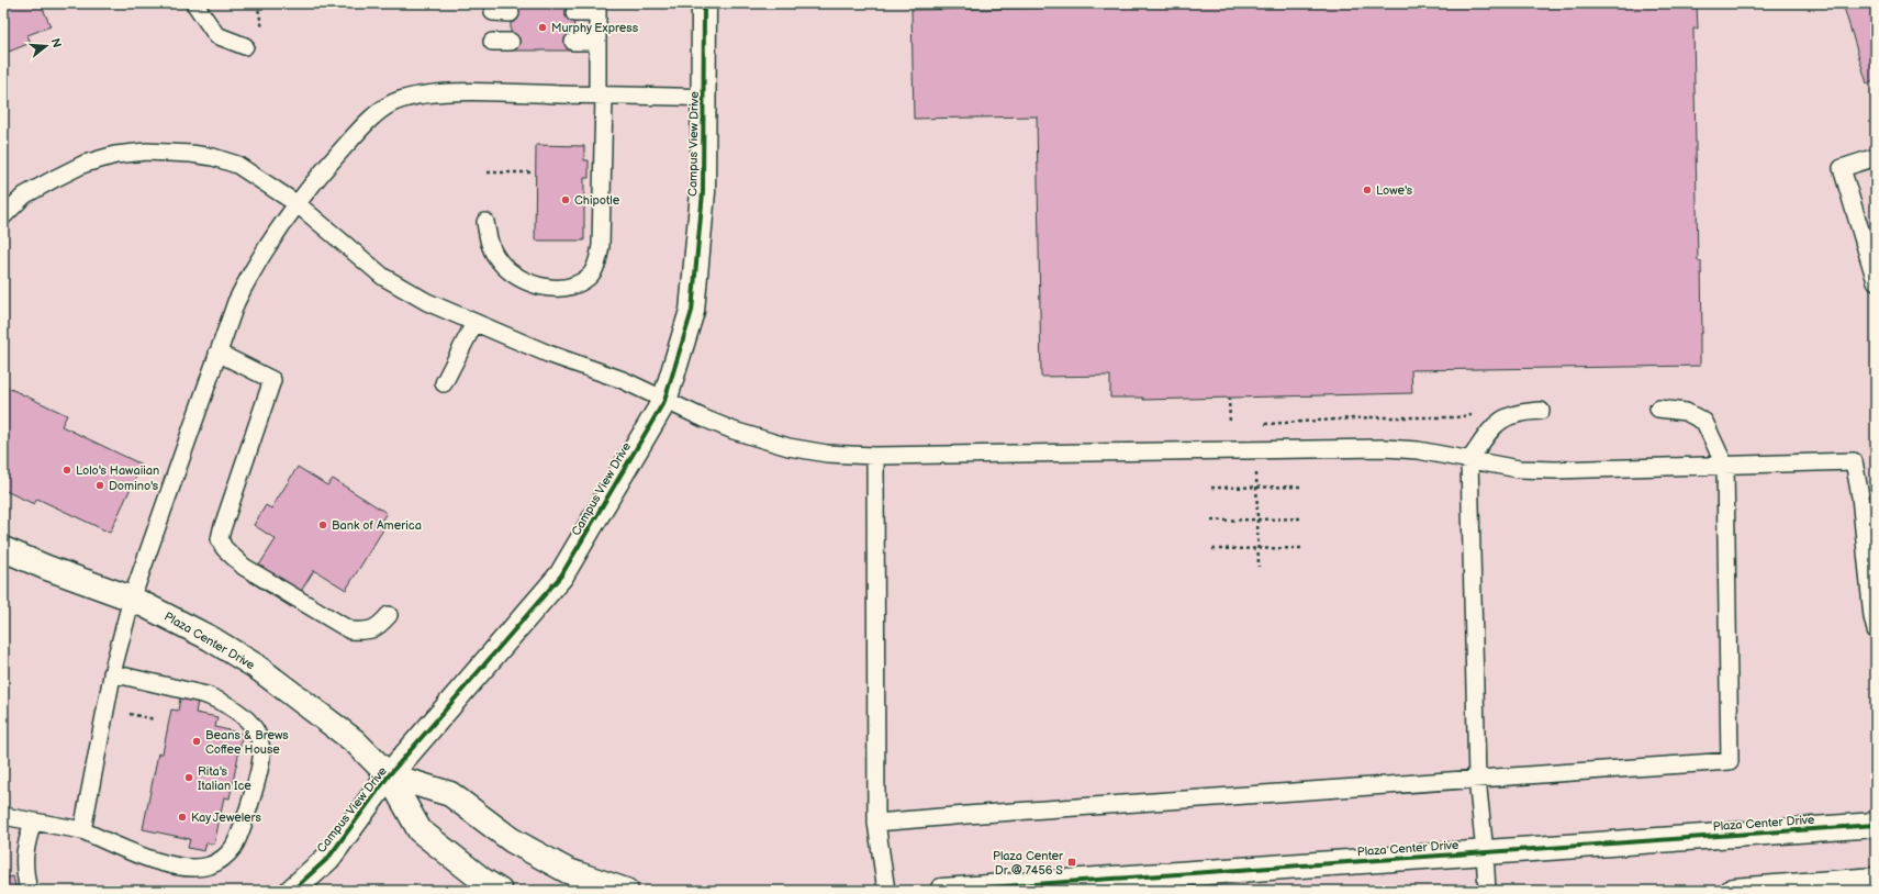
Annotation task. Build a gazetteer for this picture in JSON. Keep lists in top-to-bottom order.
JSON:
{
  "streets": {
    "street": ["Campus View Drive", "Plaza Center Drive"]
  },
  "crossings": [
    ["Campus View Drive", "Plaza Center Drive"]
  ],
  "places": {
    "other": [
      "Murphy Express",
      "Lowe's",
      "Chipotle",
      "Lolo's Hawaiian",
      "Domino's",
      "Bank of America",
      "Beans & Brews Coffee House",
      "Rita's Italian Ice",
      "Kay Jewelers"
    ],
    "transit": ["Plaza Center Dr @ 7456 S"]
  },
  "north": "right"
}
